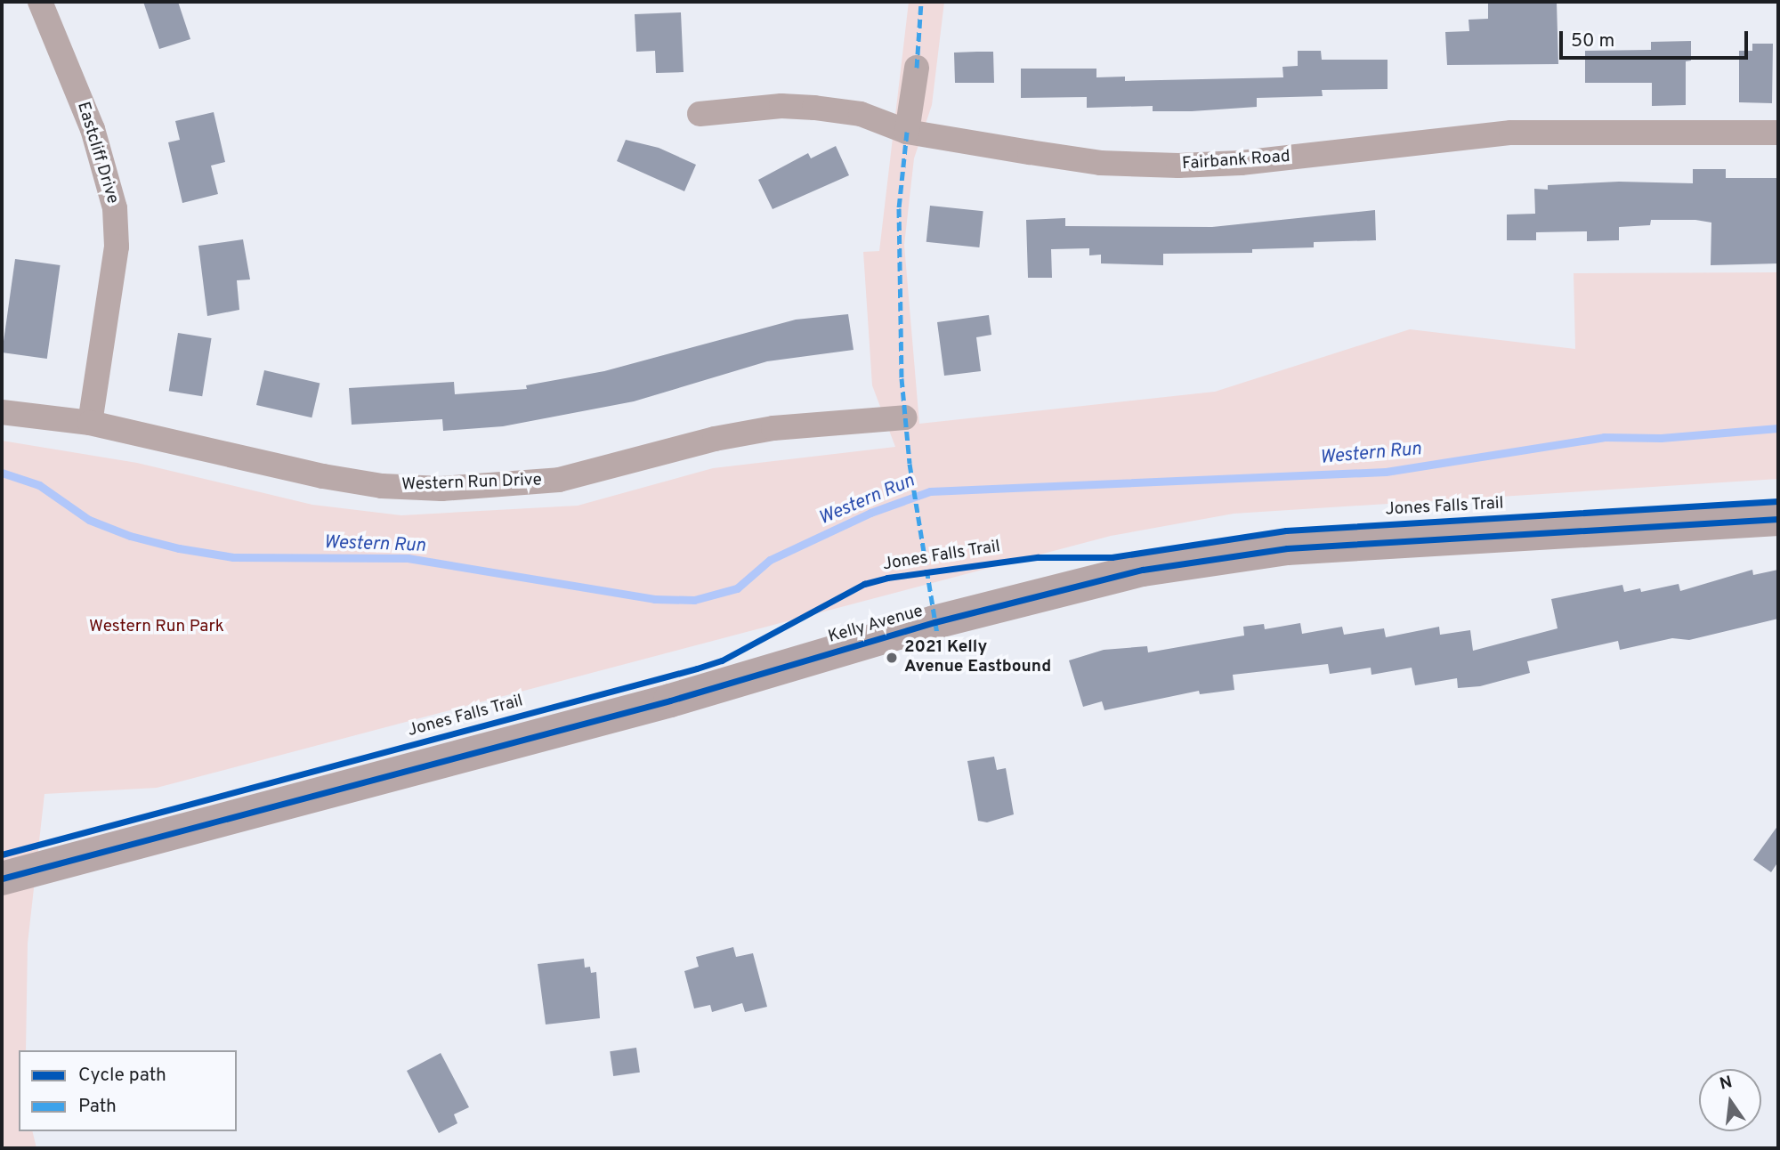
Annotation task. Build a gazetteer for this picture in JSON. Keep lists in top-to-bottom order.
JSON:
{
  "streets": {
    "main road": ["Kelly Avenue"],
    "street": ["Eastcliff Drive", "Fairbank Road", "Western Run Drive"],
    "cycle path": ["Jones Falls Trail"]
  },
  "crossings": [
    ["Eastcliff Drive", "Western Run Drive"]
  ],
  "water": ["Western Run"],
  "parks": ["Western Run Park"],
  "places": ["2021 Kelly Avenue Eastbound"],
  "legend": ["Cycle path", "Path"],
  "scale_bar": "50 m",
  "north": "top"
}
